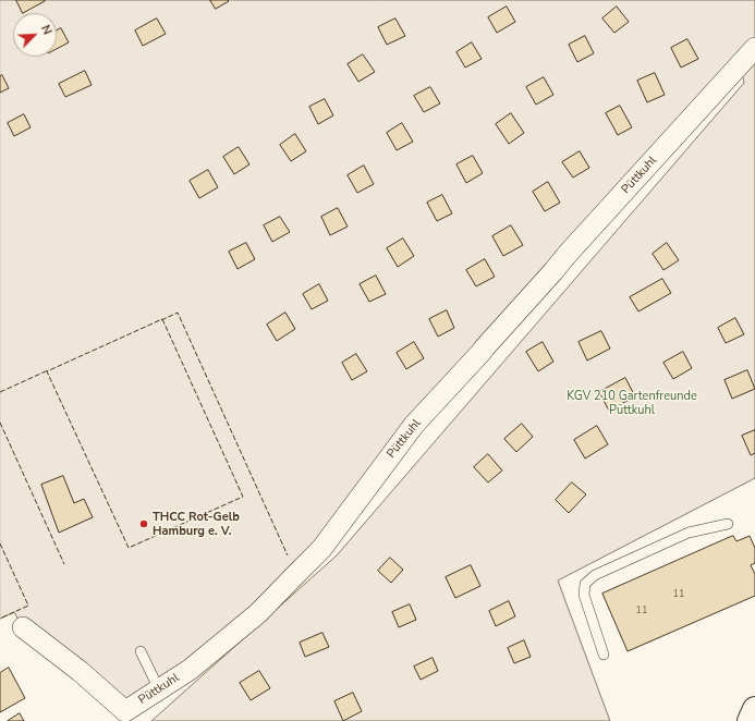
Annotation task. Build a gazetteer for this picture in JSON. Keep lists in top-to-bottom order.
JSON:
{
  "streets": {
    "street": ["Püttkuhl"]
  },
  "parks": ["KGV 210 Gartenfreunde Püttkuhl"],
  "places": ["THCC Rot-Gelb Hamburg e. V."],
  "house_numbers": ["11", "11"],
  "north": "top right"
}
